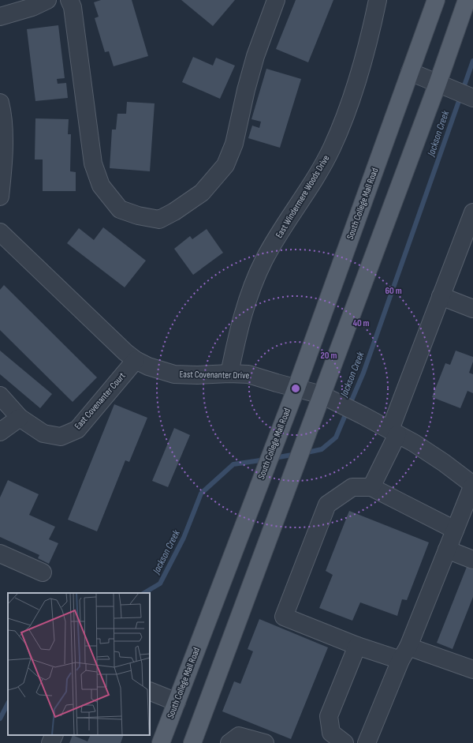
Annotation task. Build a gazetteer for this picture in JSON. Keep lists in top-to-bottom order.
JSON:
{
  "streets": {
    "main road": ["South College Mall Road"],
    "street": ["East Windermere Woods Drive", "East Covenanter Drive", "East Covenanter Court"]
  },
  "crossings": [
    ["East Windermere Woods Drive", "East Covenanter Drive"],
    ["South College Mall Road", "East Covenanter Drive"],
    ["East Covenanter Drive", "East Covenanter Court"]
  ],
  "water": ["Jackson Creek"],
  "rings": ["60 m", "40 m", "20 m"]
}
